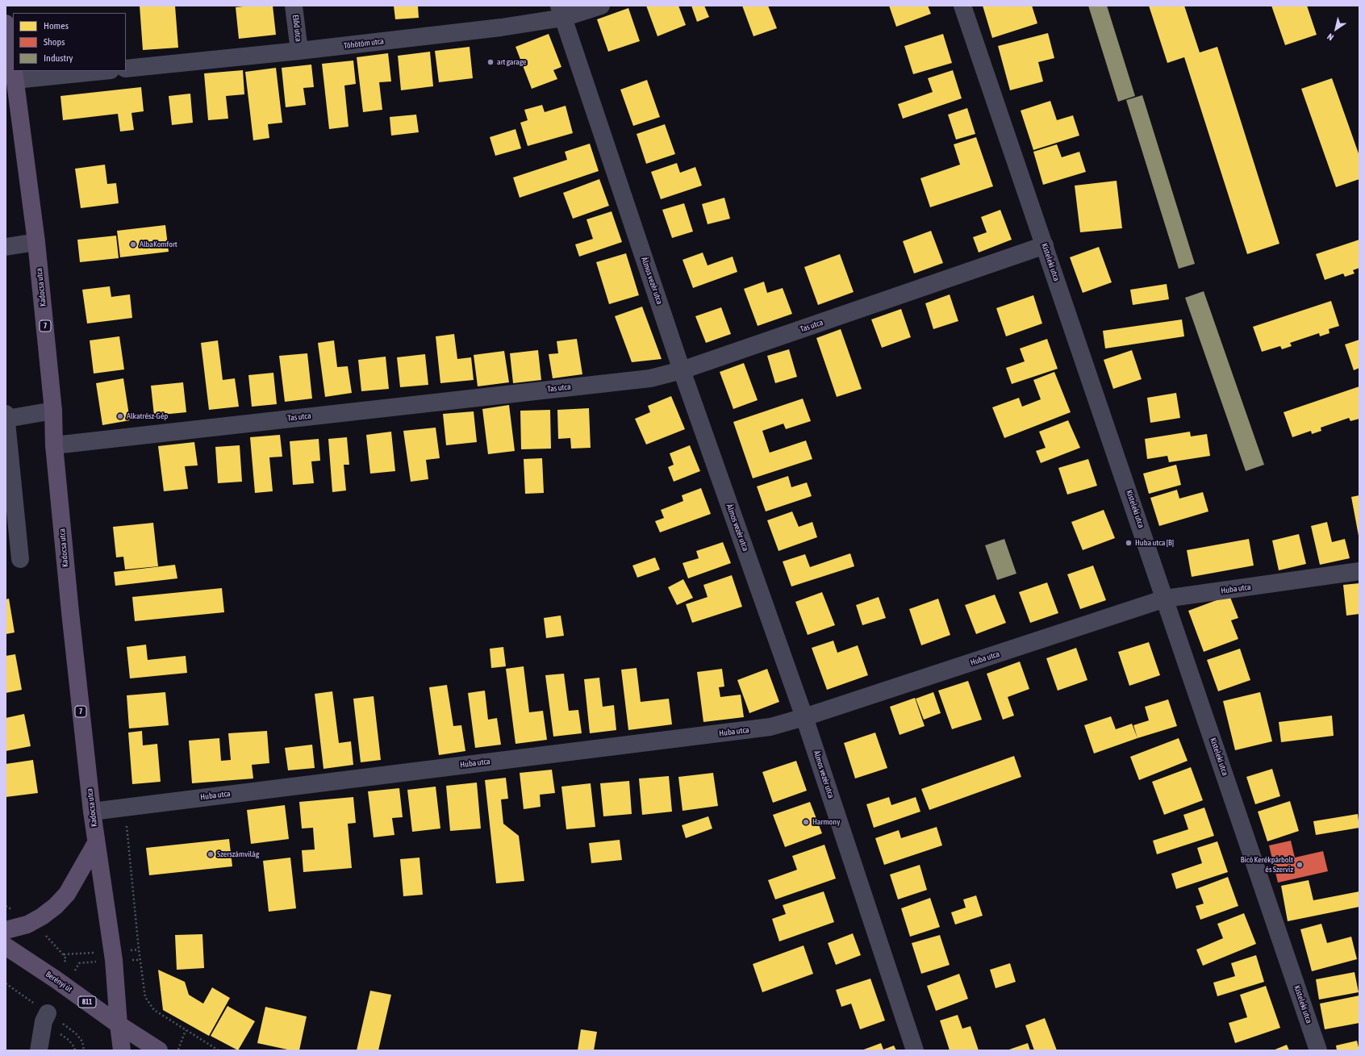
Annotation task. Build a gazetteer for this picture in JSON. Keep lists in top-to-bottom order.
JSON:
{
  "streets": {
    "main road": [
      "Kadocsa utca",
      "7",
      "Berényi út",
      "811"
    ],
    "street": [
      "Előd utca",
      "Töhötöm utca",
      "Kisteleki utca",
      "Álmos vezér utca",
      "Tas utca",
      "Huba utca"
    ]
  },
  "crossings": [
    ["Előd utca", "Töhötöm utca"],
    ["Töhötöm utca", "Álmos vezér utca"],
    ["Kisteleki utca", "Tas utca"],
    ["Kisteleki utca", "Huba utca"],
    ["Álmos vezér utca", "Tas utca"],
    ["Álmos vezér utca", "Huba utca"],
    ["Kadocsa utca", "7"],
    ["Kadocsa utca", "Tas utca"],
    ["Kadocsa utca", "Huba utca"],
    ["Kadocsa utca", "Berényi út"],
    ["7", "Berényi út"]
  ],
  "places": [
    "art garage",
    "AlbaKomfort",
    "Alkatrész-Gép",
    "Huba utca [B]",
    "Harmony",
    "Szerszámvilág",
    "Bicó Kerékpárbolt és Szerviz"
  ],
  "legend": ["Homes", "Shops", "Industry"],
  "north": "bottom left"
}
